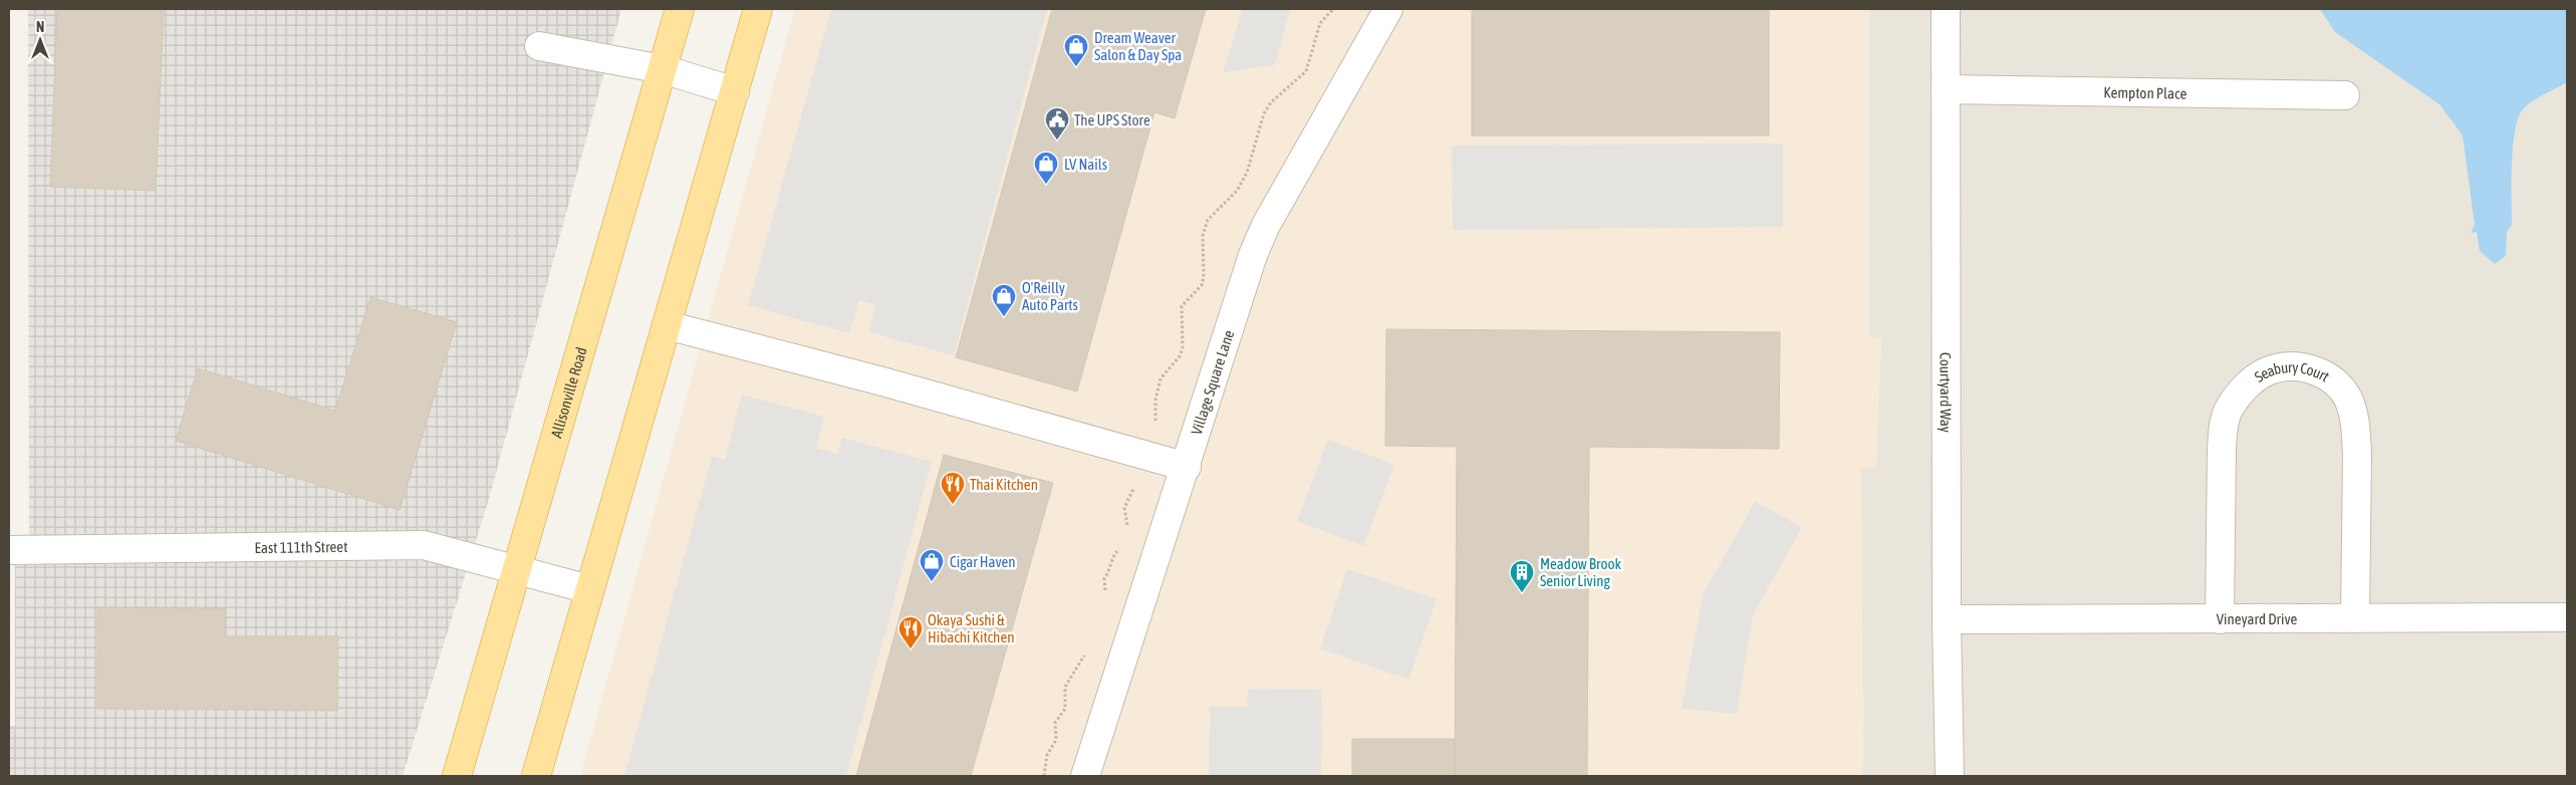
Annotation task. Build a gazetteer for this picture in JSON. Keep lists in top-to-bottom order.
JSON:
{
  "streets": {
    "main road": ["Allisonville Road"],
    "street": [
      "Kempton Place",
      "Village Square Lane",
      "Seabury Court",
      "Courtyard Way",
      "East 111th Street",
      "Vineyard Drive"
    ]
  },
  "crossings": [
    ["Kempton Place", "Courtyard Way"],
    ["Seabury Court", "Vineyard Drive"],
    ["Allisonville Road", "East 111th Street"],
    ["Courtyard Way", "Vineyard Drive"]
  ],
  "places": {
    "shop": [
      "Dream Weaver Salon & Day Spa",
      "LV Nails",
      "O'Reilly Auto Parts",
      "Cigar Haven"
    ],
    "public building": ["The UPS Store"],
    "restaurant": ["Thai Kitchen", "Okaya Sushi & Hibachi Kitchen"],
    "building": ["Meadow Brook Senior Living"]
  },
  "north": "top"
}
